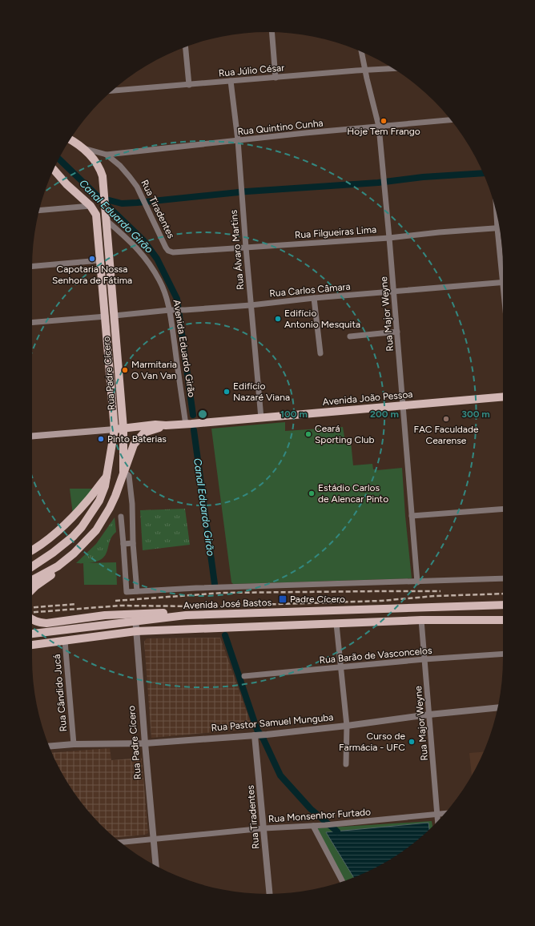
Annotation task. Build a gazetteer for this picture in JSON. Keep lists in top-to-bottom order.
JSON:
{
  "streets": {
    "main road": ["Rua Padre Cícero", "Avenida João Pessoa", "Avenida José Bastos"],
    "street": [
      "Rua Júlio César",
      "Rua Quintino Cunha",
      "Rua Tiradentes",
      "Rua Filgueiras Lima",
      "Rua Álvaro Martins",
      "Rua Carlos Câmara",
      "Rua Major Weyne",
      "Avenida Eduardo Girão",
      "Rua Barão de Vasconcelos",
      "Rua Cândido Jucá",
      "Rua Pastor Samuel Munguba",
      "Rua Monsenhor Furtado"
    ]
  },
  "crossings": [
    ["Rua Júlio César", "Rua Álvaro Martins"],
    ["Rua Júlio César", "Rua Major Weyne"],
    ["Rua Quintino Cunha", "Rua Tiradentes"],
    ["Rua Quintino Cunha", "Rua Álvaro Martins"],
    ["Rua Quintino Cunha", "Rua Major Weyne"],
    ["Rua Tiradentes", "Rua Filgueiras Lima"],
    ["Rua Tiradentes", "Rua Padre Cícero"],
    ["Rua Tiradentes", "Rua Pastor Samuel Munguba"],
    ["Rua Tiradentes", "Rua Monsenhor Furtado"],
    ["Rua Filgueiras Lima", "Rua Álvaro Martins"],
    ["Rua Filgueiras Lima", "Rua Major Weyne"],
    ["Rua Álvaro Martins", "Rua Carlos Câmara"],
    ["Rua Álvaro Martins", "Avenida João Pessoa"],
    ["Rua Carlos Câmara", "Rua Major Weyne"],
    ["Rua Carlos Câmara", "Avenida Eduardo Girão"],
    ["Rua Carlos Câmara", "Rua Padre Cícero"],
    ["Rua Major Weyne", "Avenida João Pessoa"],
    ["Rua Major Weyne", "Avenida José Bastos"],
    ["Rua Major Weyne", "Rua Barão de Vasconcelos"],
    ["Rua Major Weyne", "Rua Pastor Samuel Munguba"],
    ["Rua Major Weyne", "Rua Monsenhor Furtado"],
    ["Avenida Eduardo Girão", "Rua Padre Cícero"],
    ["Avenida Eduardo Girão", "Avenida João Pessoa"],
    ["Rua Padre Cícero", "Avenida João Pessoa"],
    ["Rua Padre Cícero", "Avenida José Bastos"],
    ["Rua Padre Cícero", "Rua Pastor Samuel Munguba"],
    ["Rua Padre Cícero", "Rua Monsenhor Furtado"],
    ["Rua Cândido Jucá", "Rua Pastor Samuel Munguba"]
  ],
  "water": ["Canal Eduardo Girão"],
  "places": {
    "other": [
      "Hoje Tem Frango",
      "Capotaria Nossa Senhora de Fátima",
      "Edifício Antonio Mesquita",
      "Marmitaria O Van Van",
      "Edifício Nazaré Viana",
      "FAC Faculdade Cearense",
      "Ceará Sporting Club",
      "Pinto Baterias",
      "Estádio Carlos de Alencar Pinto",
      "Curso de Farmácia - UFC"
    ],
    "transit": ["Padre Cícero"]
  },
  "rings": ["100 m", "200 m", "300 m"]
}
